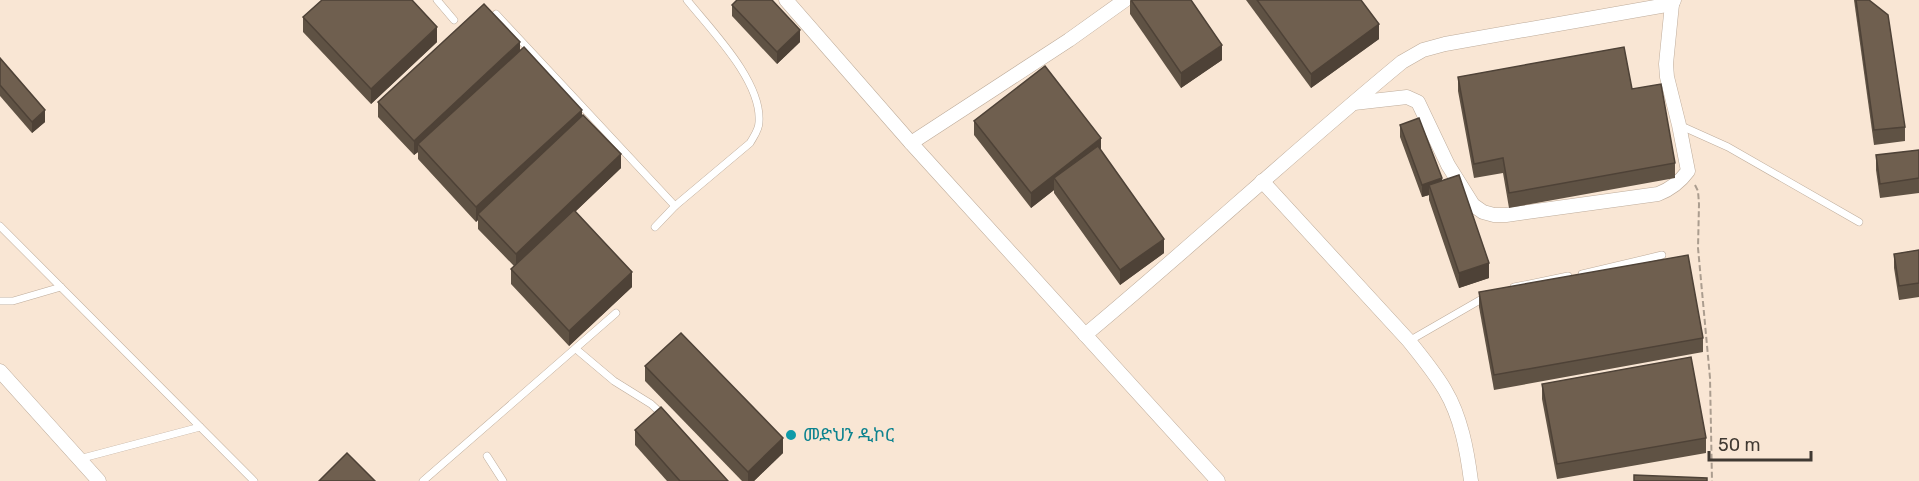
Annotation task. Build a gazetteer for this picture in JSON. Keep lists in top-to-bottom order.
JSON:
{
  "places": ["መድህን ዲኮር"],
  "scale_bar": "50 m"
}
